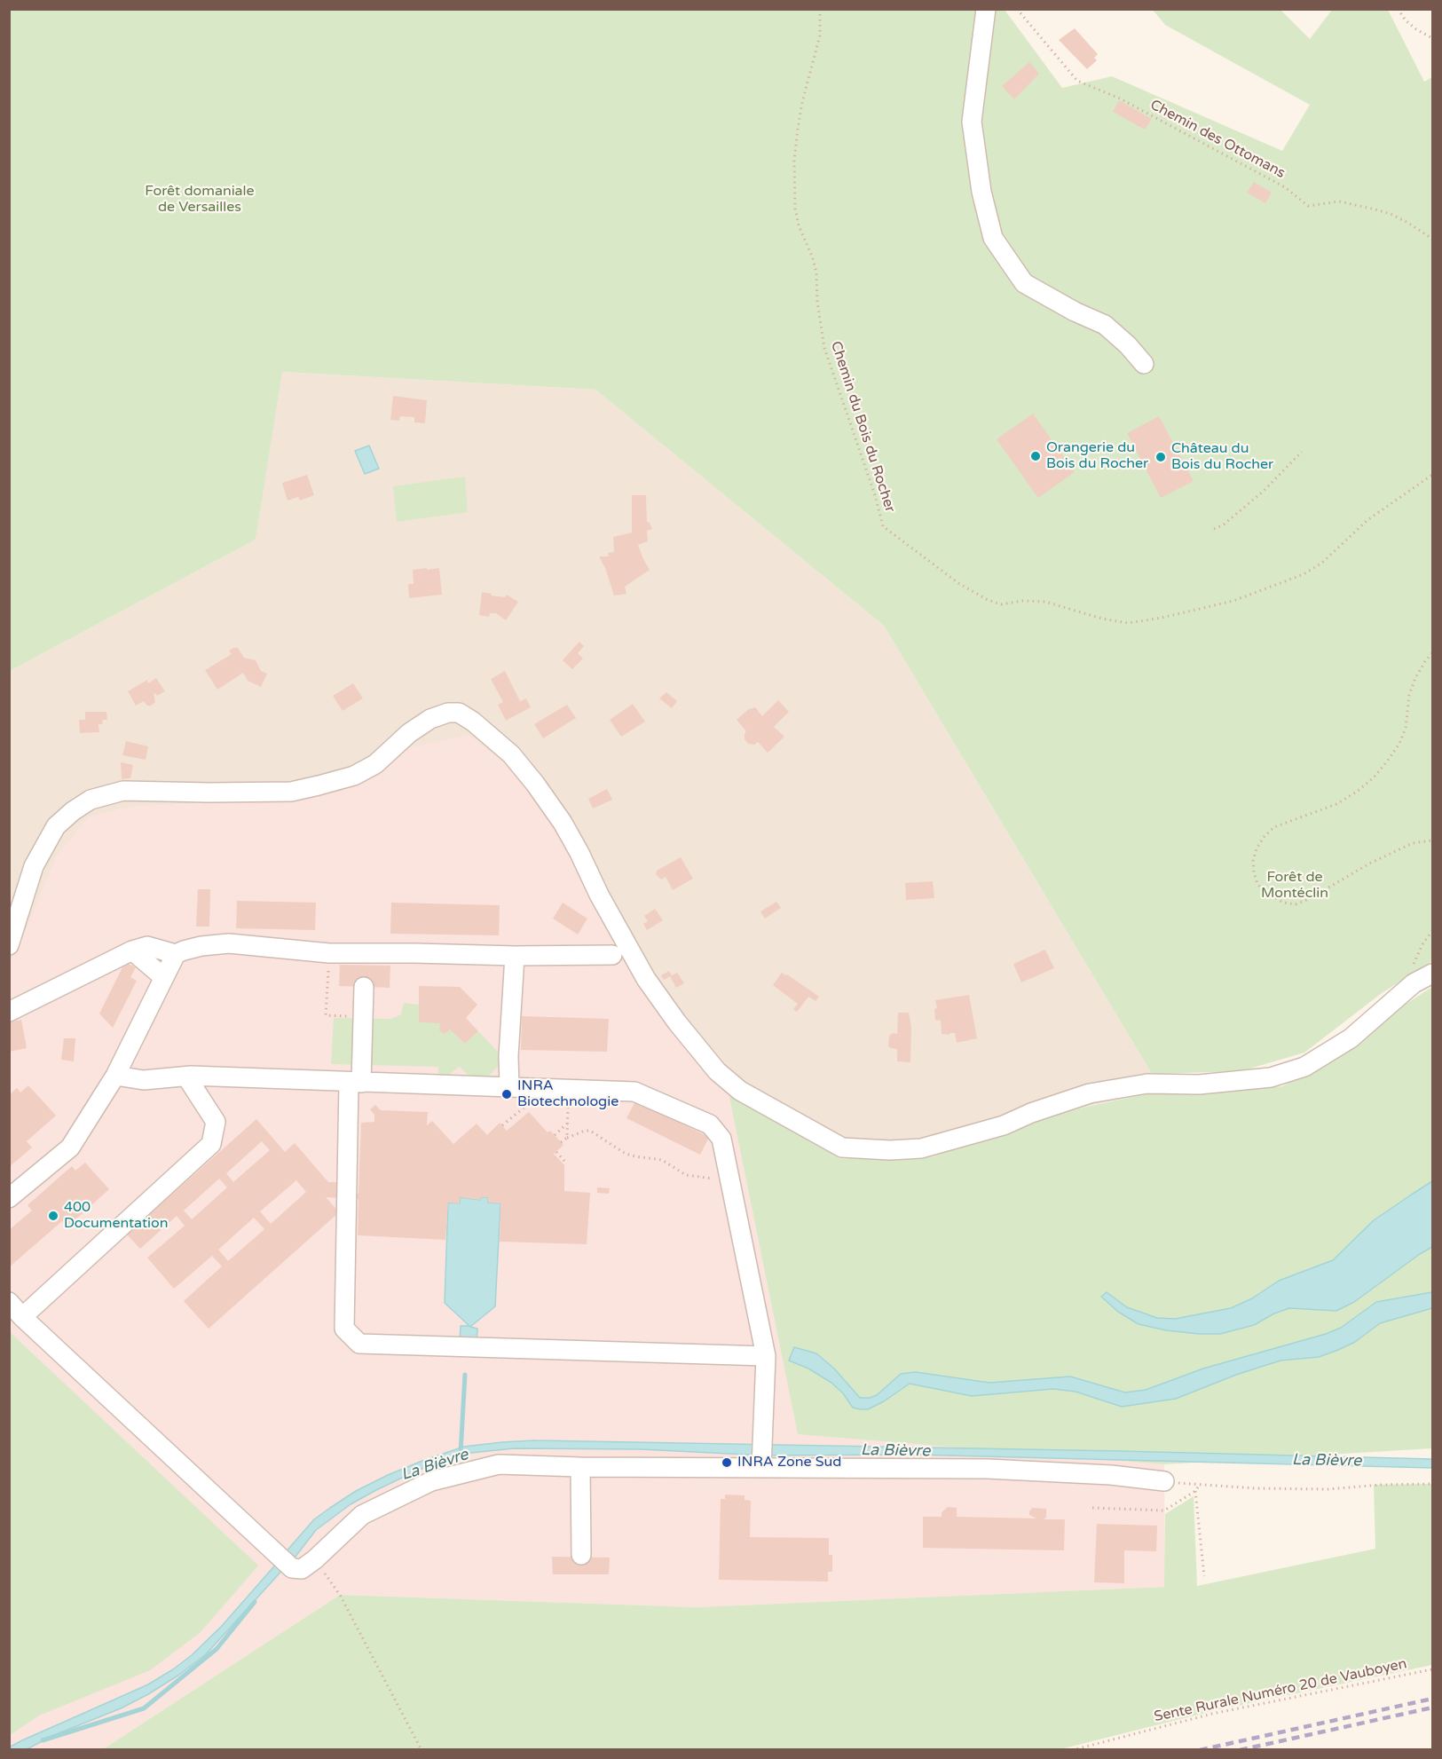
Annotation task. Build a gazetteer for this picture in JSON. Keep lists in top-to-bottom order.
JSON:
{
  "streets": {
    "path": ["Chemin des Ottomans", "Chemin du Bois du Rocher", "Sente Rurale Numéro 20 de Vauboyen"]
  },
  "water": ["La Bièvre"],
  "parks": ["Forêt domaniale de Versailles", "Forêt de Montéclin"],
  "places": [
    "Orangerie du Bois du Rocher",
    "Château du Bois du Rocher",
    "INRA Biotechnologie",
    "400 Documentation",
    "INRA Zone Sud"
  ]
}
